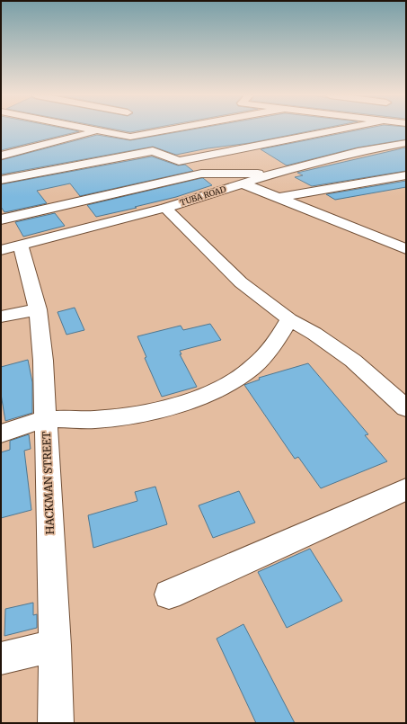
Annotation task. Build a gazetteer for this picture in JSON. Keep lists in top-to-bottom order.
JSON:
{
  "streets": {
    "street": ["TUBA ROAD", "HACKMAN STREET"]
  },
  "crossings": [
    ["TUBA ROAD", "HACKMAN STREET"]
  ]
}
